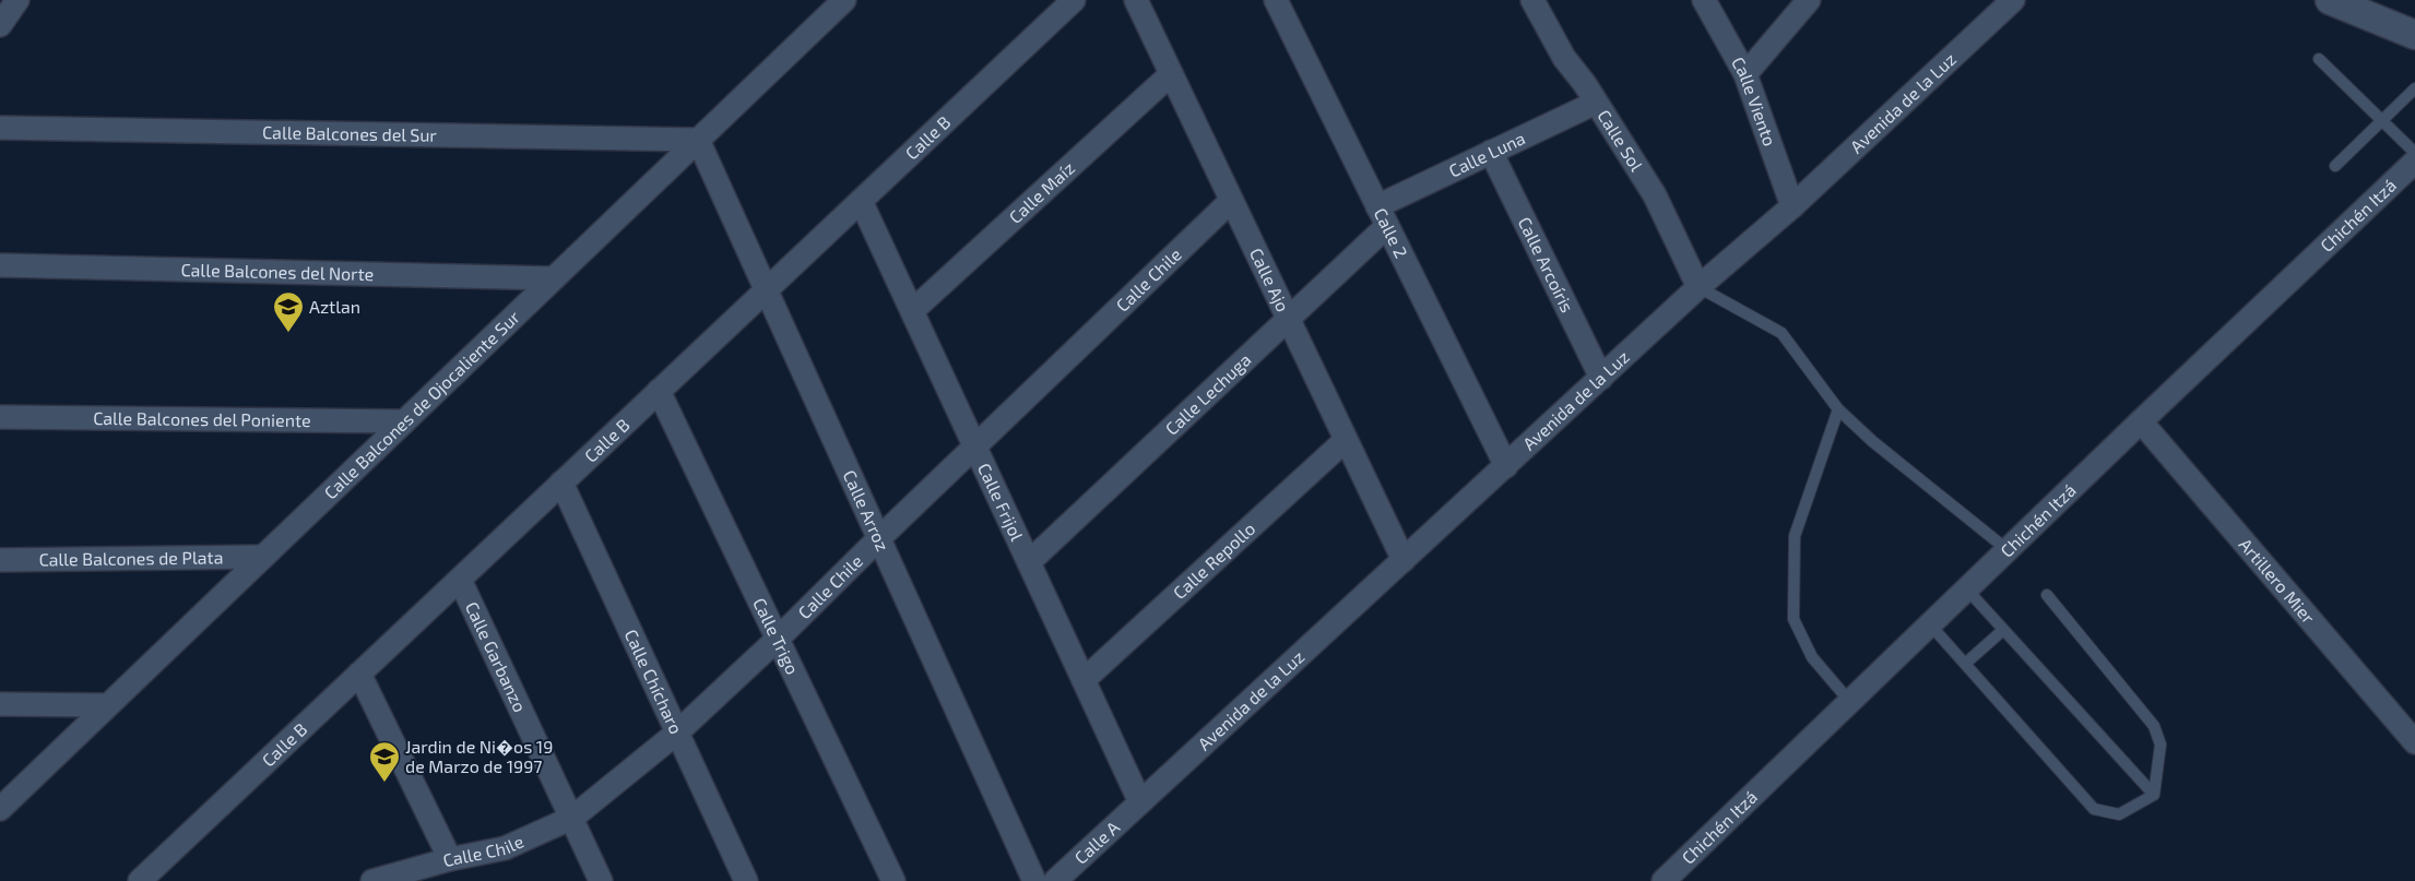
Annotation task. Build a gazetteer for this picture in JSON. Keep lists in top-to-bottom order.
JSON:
{
  "streets": {
    "street": [
      "Calle Viento",
      "Avenida de la Luz",
      "Calle Balcones del Sur",
      "Calle B",
      "Calle Sol",
      "Calle Luna",
      "Calle Maíz",
      "Chichén Itzá",
      "Calle 2",
      "Calle Arcoíris",
      "Calle Balcones del Norte",
      "Calle Chile",
      "Calle Ajo",
      "Calle Lechuga",
      "Calle Balcones de Ojocaliente Sur",
      "Calle Balcones del Poniente",
      "Calle Frijol",
      "Calle Arroz",
      "Calle Balcones de Plata",
      "Calle Repollo",
      "Artillero Mier",
      "Calle Trigo",
      "Calle Garbanzo",
      "Calle Chícharo",
      "Calle A"
    ]
  },
  "crossings": [
    ["Calle Viento", "Avenida de la Luz"],
    ["Avenida de la Luz", "Calle Sol"],
    ["Avenida de la Luz", "Calle 2"],
    ["Avenida de la Luz", "Calle Arcoíris"],
    ["Avenida de la Luz", "Calle Ajo"],
    ["Avenida de la Luz", "Calle Frijol"],
    ["Avenida de la Luz", "Calle A"],
    ["Calle Balcones del Sur", "Calle Balcones de Ojocaliente Sur"],
    ["Calle Balcones del Sur", "Calle Arroz"],
    ["Calle B", "Calle Frijol"],
    ["Calle B", "Calle Arroz"],
    ["Calle B", "Calle Trigo"],
    ["Calle B", "Calle Garbanzo"],
    ["Calle B", "Calle Chícharo"],
    ["Calle Sol", "Calle Luna"],
    ["Calle Luna", "Calle 2"],
    ["Calle Luna", "Calle Arcoíris"],
    ["Calle Luna", "Calle Lechuga"],
    ["Calle Maíz", "Calle Ajo"],
    ["Calle Maíz", "Calle Frijol"],
    ["Chichén Itzá", "Artillero Mier"],
    ["Calle 2", "Calle Lechuga"],
    ["Calle Balcones del Norte", "Calle Balcones de Ojocaliente Sur"],
    ["Calle Chile", "Calle Ajo"],
    ["Calle Chile", "Calle Frijol"],
    ["Calle Chile", "Calle Arroz"],
    ["Calle Chile", "Calle Trigo"],
    ["Calle Chile", "Calle Garbanzo"],
    ["Calle Chile", "Calle Chícharo"],
    ["Calle Ajo", "Calle Lechuga"],
    ["Calle Ajo", "Calle Repollo"],
    ["Calle Lechuga", "Calle Frijol"],
    ["Calle Balcones de Ojocaliente Sur", "Calle Balcones del Poniente"],
    ["Calle Balcones de Ojocaliente Sur", "Calle Arroz"],
    ["Calle Balcones de Ojocaliente Sur", "Calle Balcones de Plata"],
    ["Calle Frijol", "Calle Repollo"],
    ["Calle Frijol", "Calle A"]
  ],
  "places": {
    "school or university": ["Aztlan", "Jardin de Ni�os 19 de Marzo de 1997"]
  }
}
